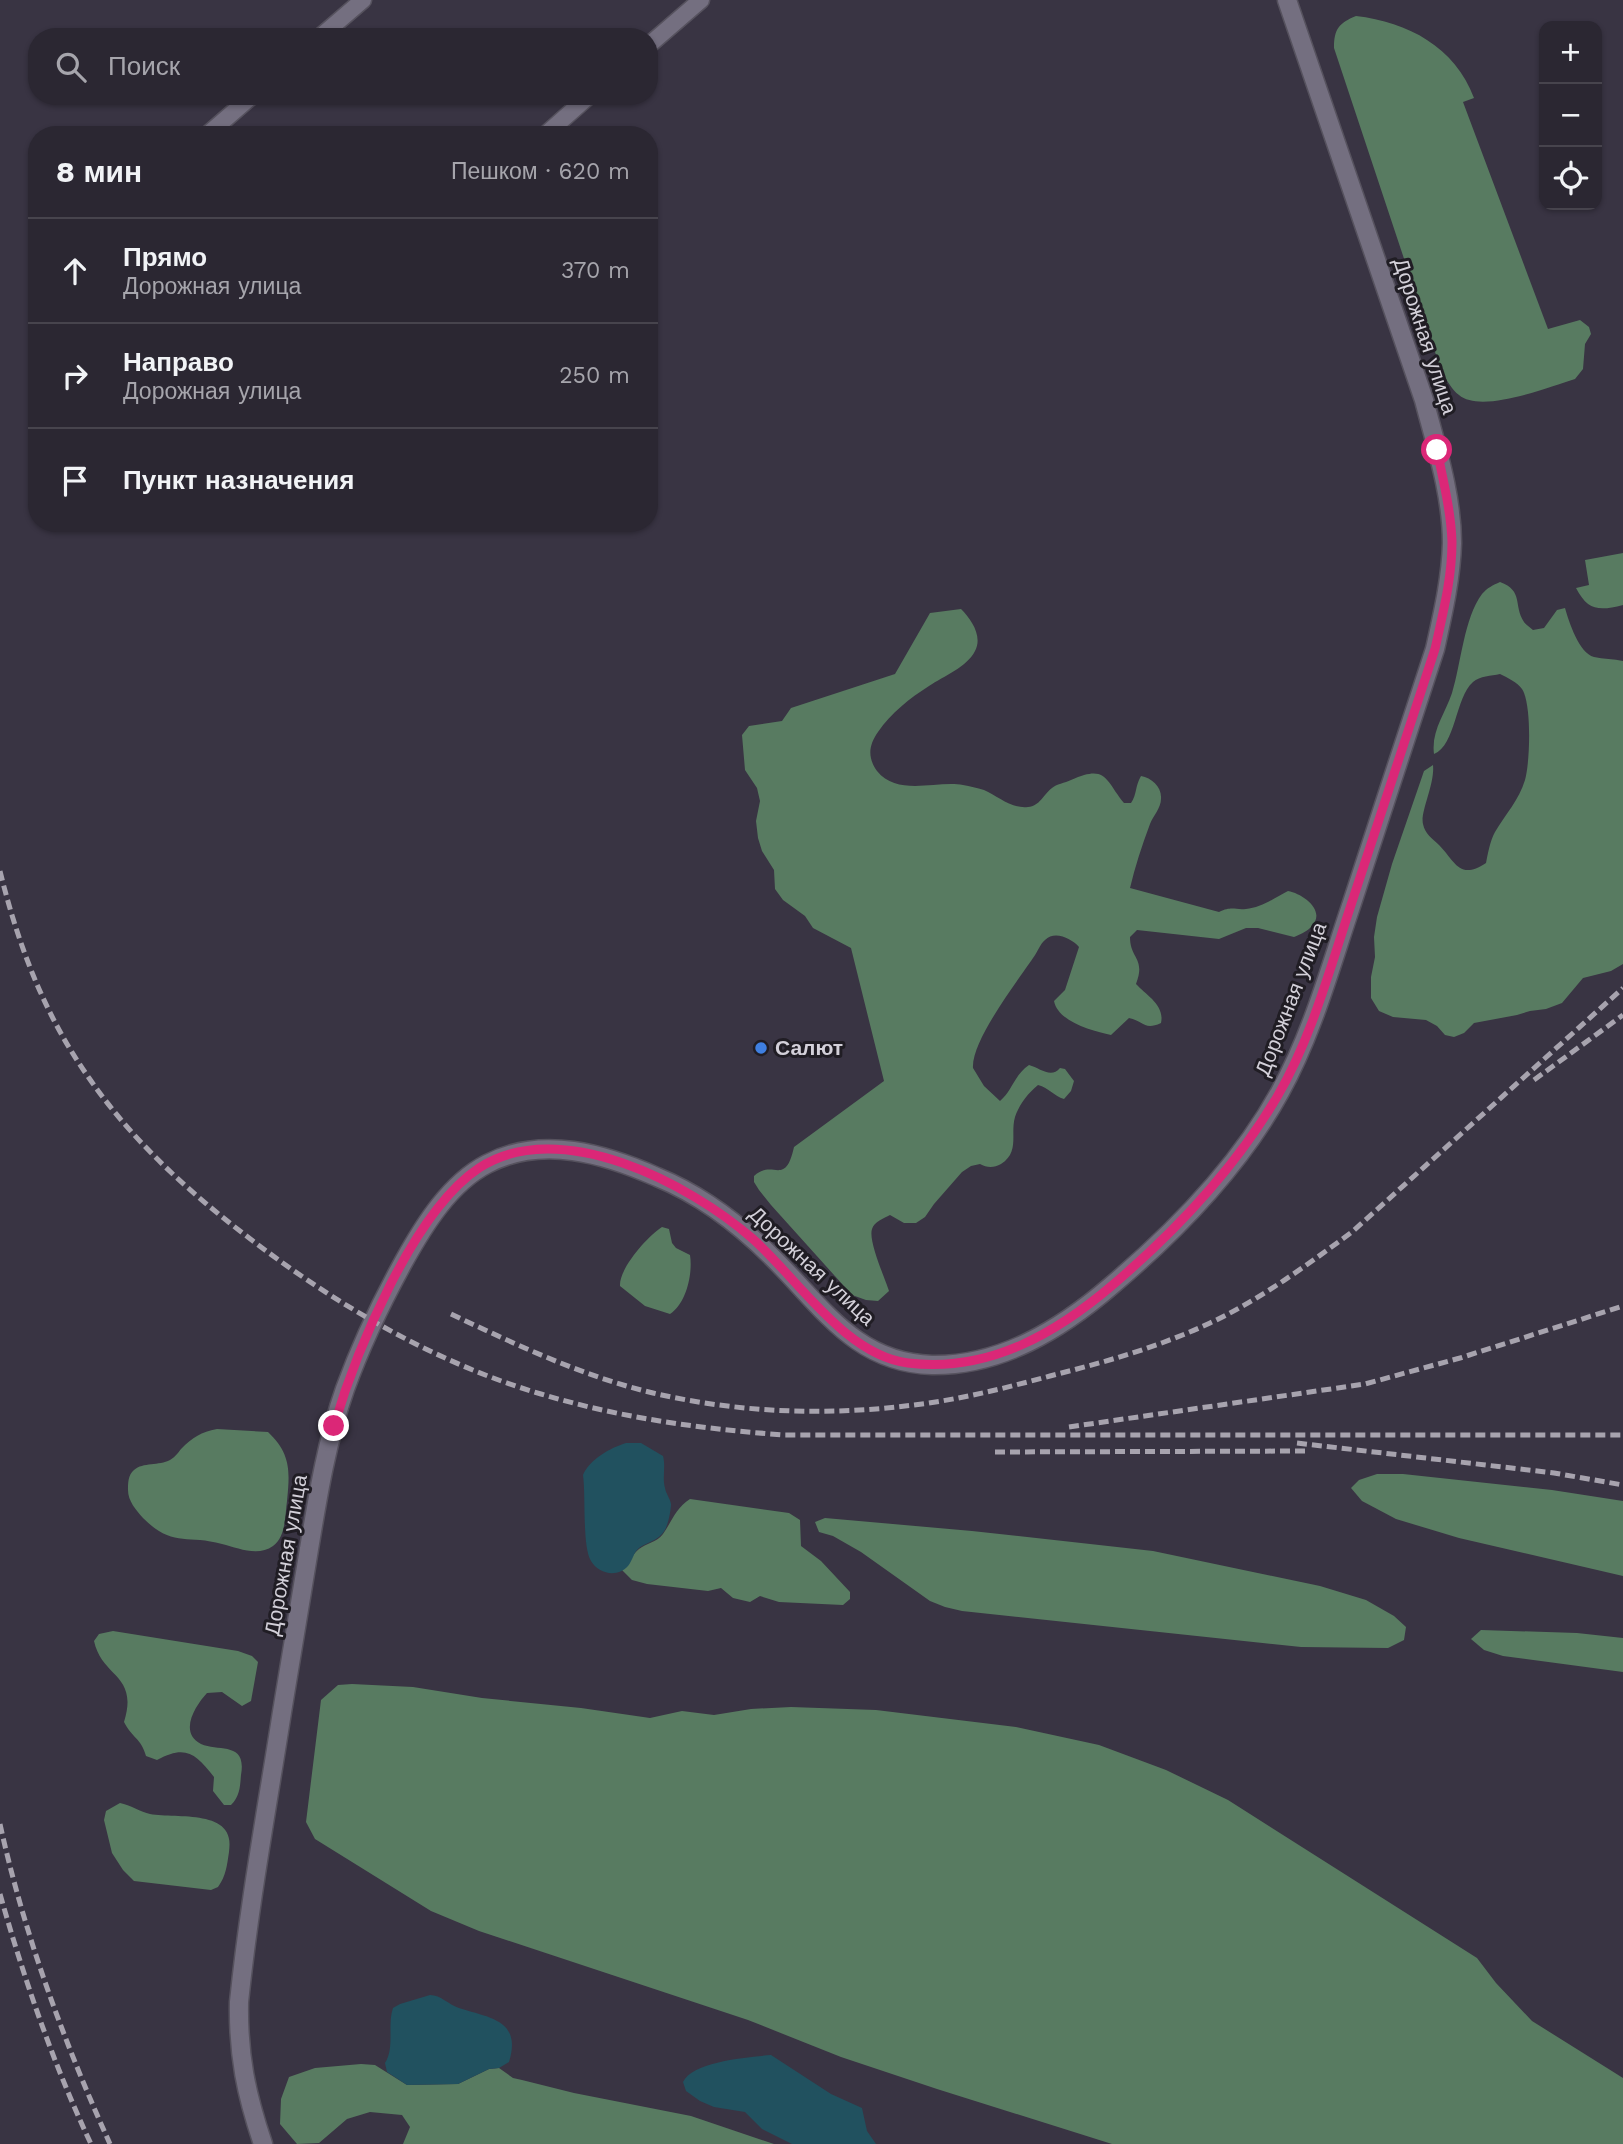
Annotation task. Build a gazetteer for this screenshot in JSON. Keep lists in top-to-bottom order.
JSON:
{
  "streets": {
    "street": ["Дорожная улица"]
  },
  "places": ["Салют"],
  "page": {
    "map_buttons": ["+", "−"],
    "search": "Поиск",
    "heading": ["8 мин", "Пешком · 620 m"],
    "list": [
      ["Прямо", "Дорожная улица", "370 m"],
      ["Направо", "Дорожная улица", "250 m"],
      "Пункт назначения"
    ]
  }
}
